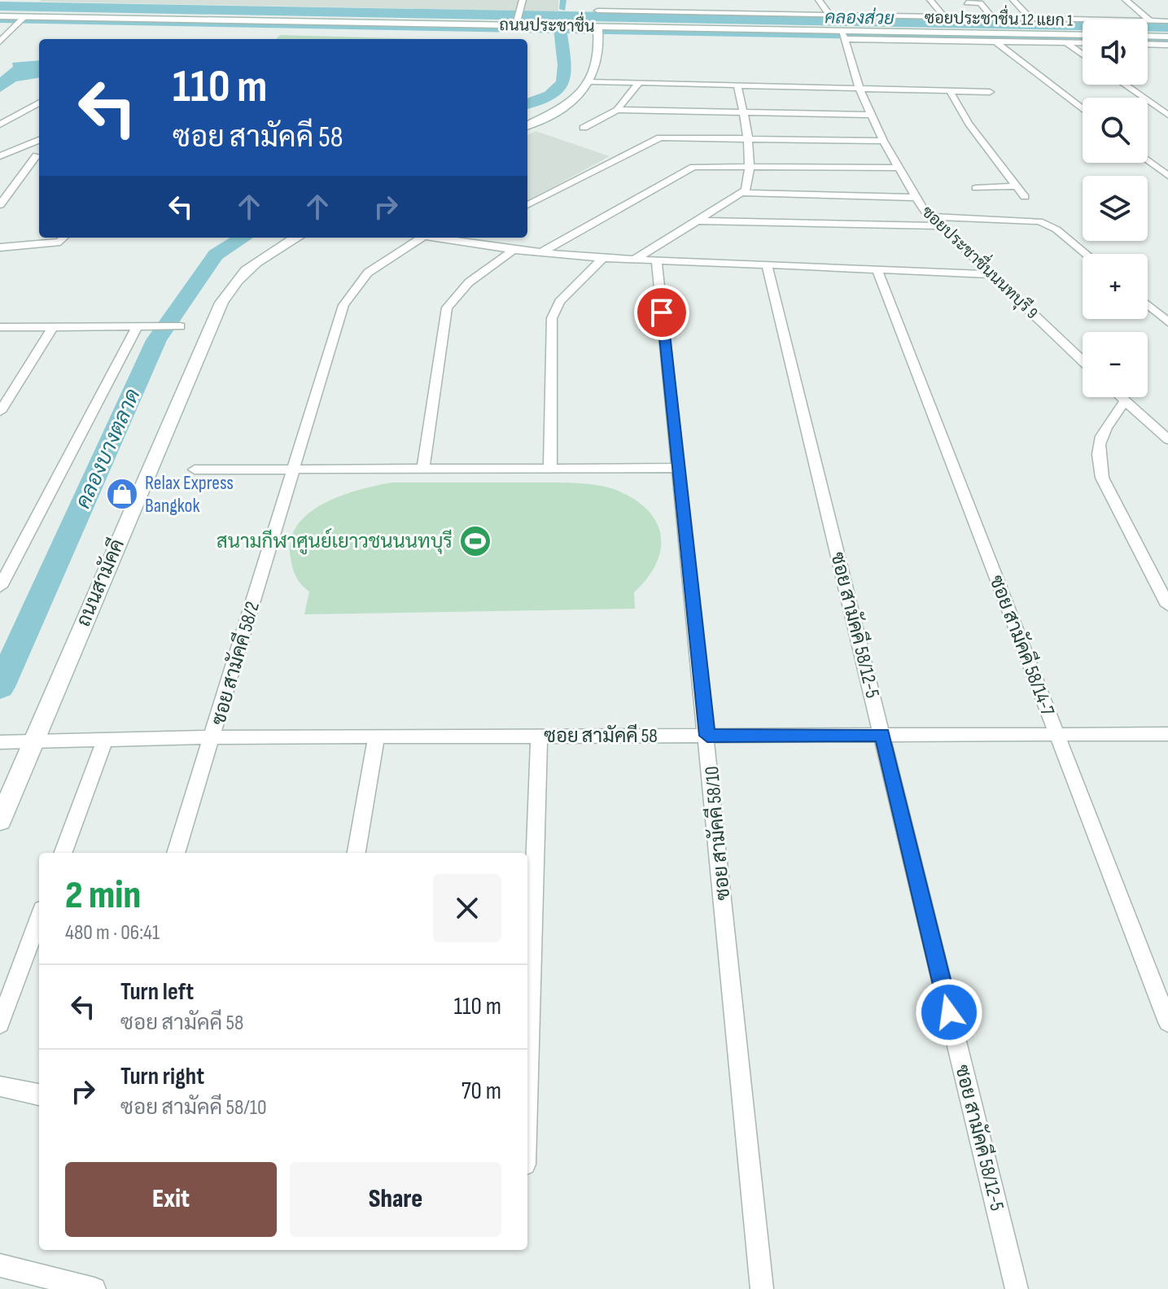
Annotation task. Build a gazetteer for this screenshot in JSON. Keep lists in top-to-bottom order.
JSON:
{
  "streets": {
    "main road": ["ถนนประชาชื่น", "ถนนสามัคคี"],
    "street": [
      "ซอยประชาชื่น 12 แยก 1",
      "ซอยประชาชื่นนนทบุรี 9",
      "ซอย สามัคคี 58/12-5",
      "ซอย สามัคคี 58/14-7",
      "ซอย สามัคคี 58/2",
      "ซอย สามัคคี 58",
      "ซอย สามัคคี 58/10"
    ]
  },
  "crossings": [
    ["ถนนประชาชื่น", "ซอยประชาชื่นนนทบุรี 9"],
    ["ถนนสามัคคี", "ซอย สามัคคี 58"],
    ["ซอย สามัคคี 58/12-5", "ซอย สามัคคี 58"],
    ["ซอย สามัคคี 58/14-7", "ซอย สามัคคี 58"],
    ["ซอย สามัคคี 58/2", "ซอย สามัคคี 58"],
    ["ซอย สามัคคี 58", "ซอย สามัคคี 58/10"]
  ],
  "water": ["คลองส่วย", "คลองบางตลาด"],
  "places": {
    "shop": ["Relax Express Bangkok"],
    "sports": ["สนามกีฬาศูนย์เยาวชนนนทบุรี"]
  },
  "page": {
    "map_buttons": ["+", "−"],
    "turn": ["110 m", "ซอย สามัคคี 58"],
    "heading": ["2 min", "480 m · 06:41"],
    "list": [
      {
        "name": "Turn left",
        "note": "ซอย สามัคคี 58",
        "value": "110 m"
      },
      {
        "name": "Turn right",
        "note": "ซอย สามัคคี 58/10",
        "value": "70 m"
      }
    ],
    "buttons": ["Exit", "Share"]
  }
}
